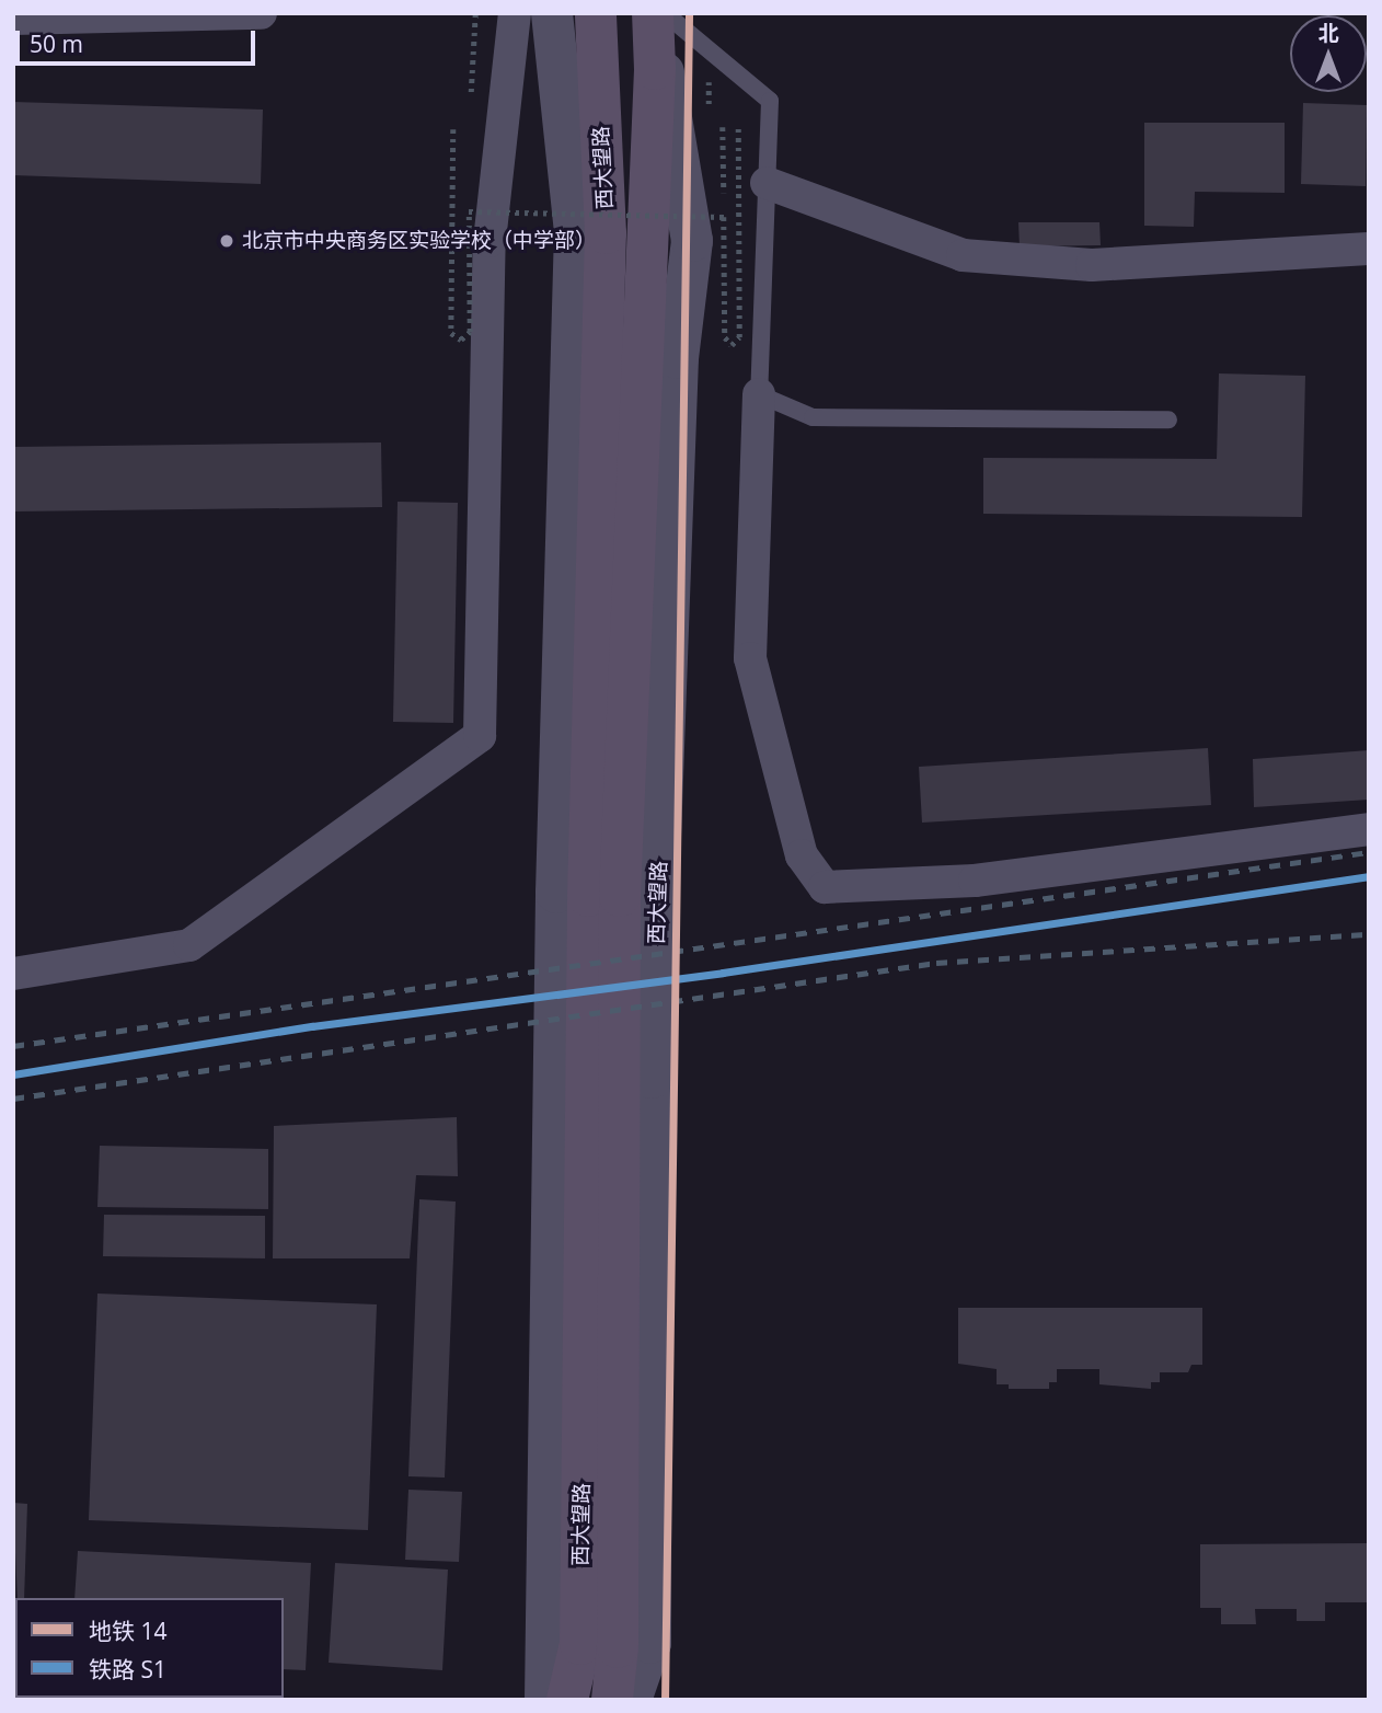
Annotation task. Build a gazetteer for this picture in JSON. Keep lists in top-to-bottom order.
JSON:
{
  "streets": {
    "main road": ["西大望路"]
  },
  "places": ["北京市中央商务区实验学校（中学部）"],
  "lines": ["metro line 14", "rail line S1"],
  "legend": ["地铁 14", "铁路 S1"],
  "scale_bar": "50 m",
  "north": "top"
}
